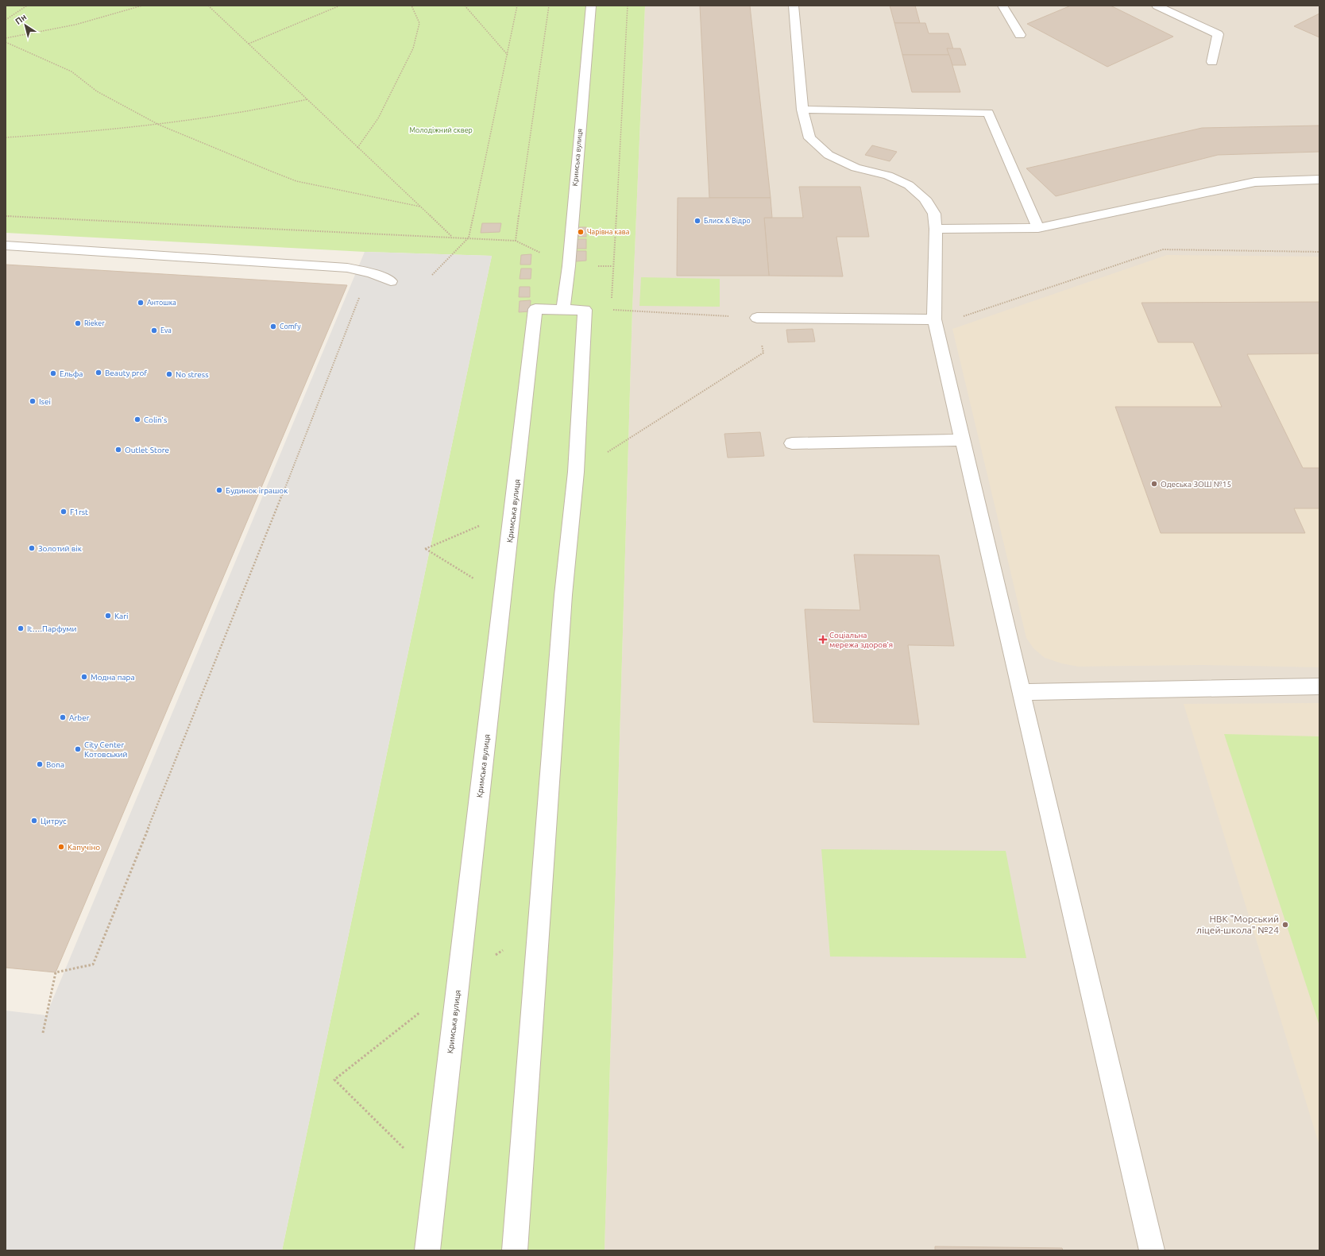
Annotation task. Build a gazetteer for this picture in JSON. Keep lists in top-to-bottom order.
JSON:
{
  "streets": {
    "street": ["Кримська вулиця"]
  },
  "parks": ["Молодіжний сквер"],
  "places": {
    "other": [
      "Блиск & Відро",
      "Чарівна кава",
      "Антошка",
      "Rieker",
      "Comfy",
      "Eva",
      "Beauty prof",
      "Ельфа",
      "No stress",
      "Isei",
      "Colin's",
      "Outlet Store",
      "Одеська ЗОШ №15",
      "Будинок іграшок",
      "F1rst",
      "Золотий вік",
      "Kari",
      "It….Парфуми",
      "Модна пара",
      "Arber",
      "City Center Котовський",
      "Bona",
      "Цитрус",
      "Капучіно",
      "НВК \"Морський ліцей-школа\" №24"
    ],
    "health": ["Соціальна мережа здоров'я"]
  },
  "north": "top left"
}
